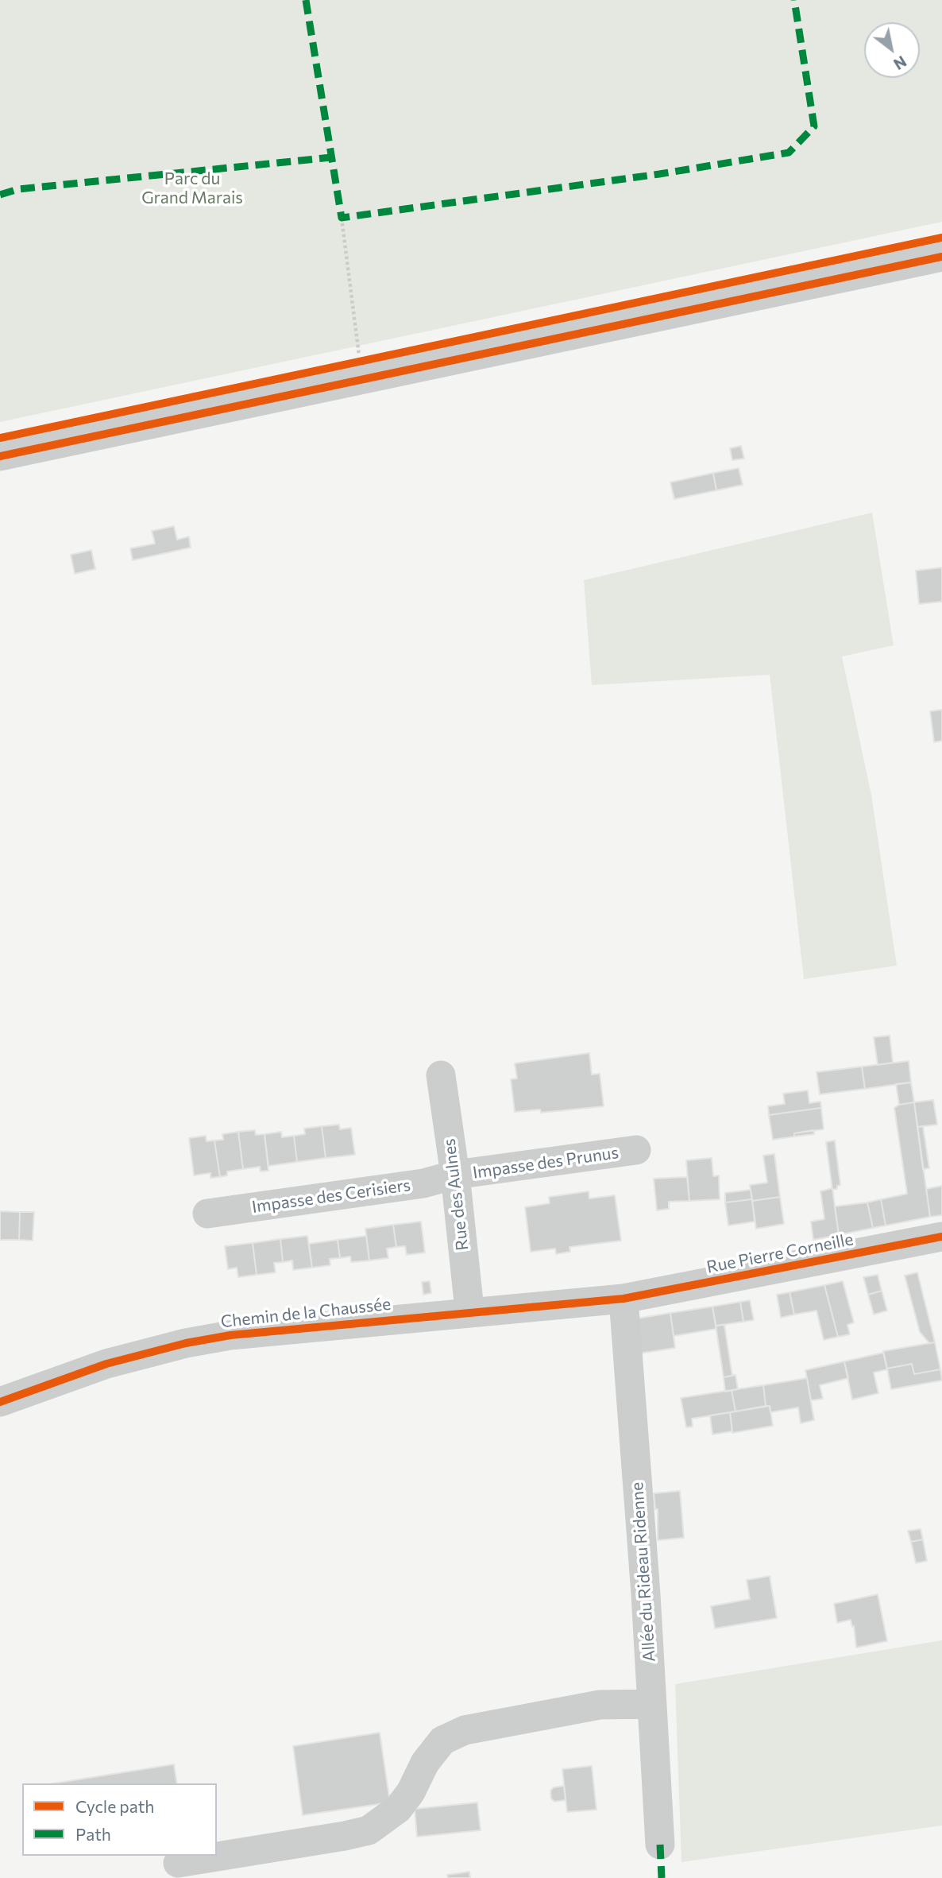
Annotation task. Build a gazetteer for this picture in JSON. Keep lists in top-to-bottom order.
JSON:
{
  "streets": {
    "street": [
      "Impasse des Prunus",
      "Rue des Aulnes",
      "Impasse des Cerisiers",
      "Rue Pierre Corneille",
      "Chemin de la Chaussée",
      "Allée du Rideau Ridenne"
    ]
  },
  "crossings": [
    ["Impasse des Prunus", "Rue des Aulnes"],
    ["Impasse des Prunus", "Impasse des Cerisiers"],
    ["Rue des Aulnes", "Impasse des Cerisiers"],
    ["Rue des Aulnes", "Chemin de la Chaussée"],
    ["Rue Pierre Corneille", "Chemin de la Chaussée"],
    ["Rue Pierre Corneille", "Allée du Rideau Ridenne"],
    ["Chemin de la Chaussée", "Allée du Rideau Ridenne"]
  ],
  "parks": ["Parc du Grand Marais"],
  "legend": ["Cycle path", "Path"],
  "north": "bottom right"
}
